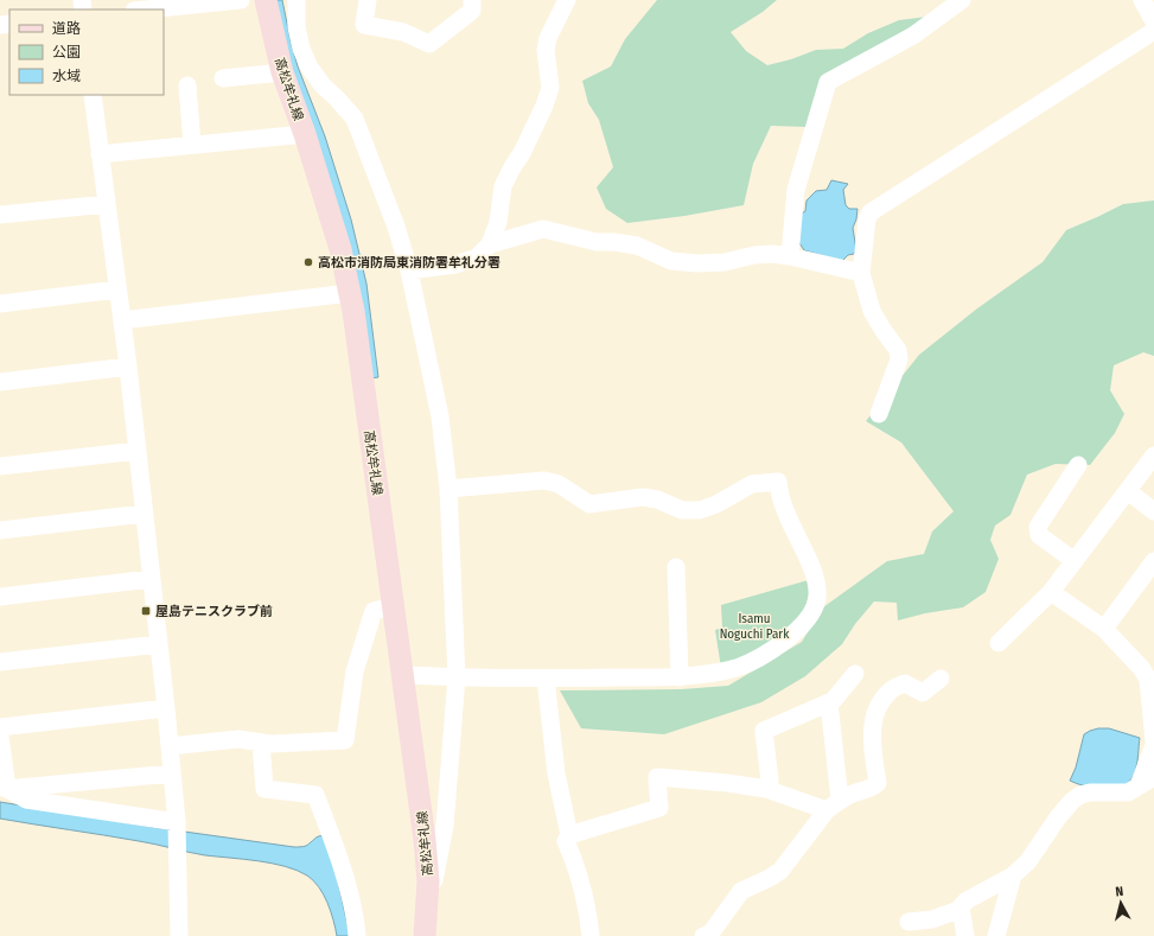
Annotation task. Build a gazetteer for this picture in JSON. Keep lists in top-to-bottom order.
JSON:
{
  "streets": {
    "main road": ["高松牟礼線"]
  },
  "parks": ["Isamu Noguchi Park"],
  "places": {
    "other": ["高松市消防局東消防署牟礼分署"],
    "transit": ["屋島テニスクラブ前"]
  },
  "legend": ["道路", "公園", "水域"],
  "north": "top"
}
